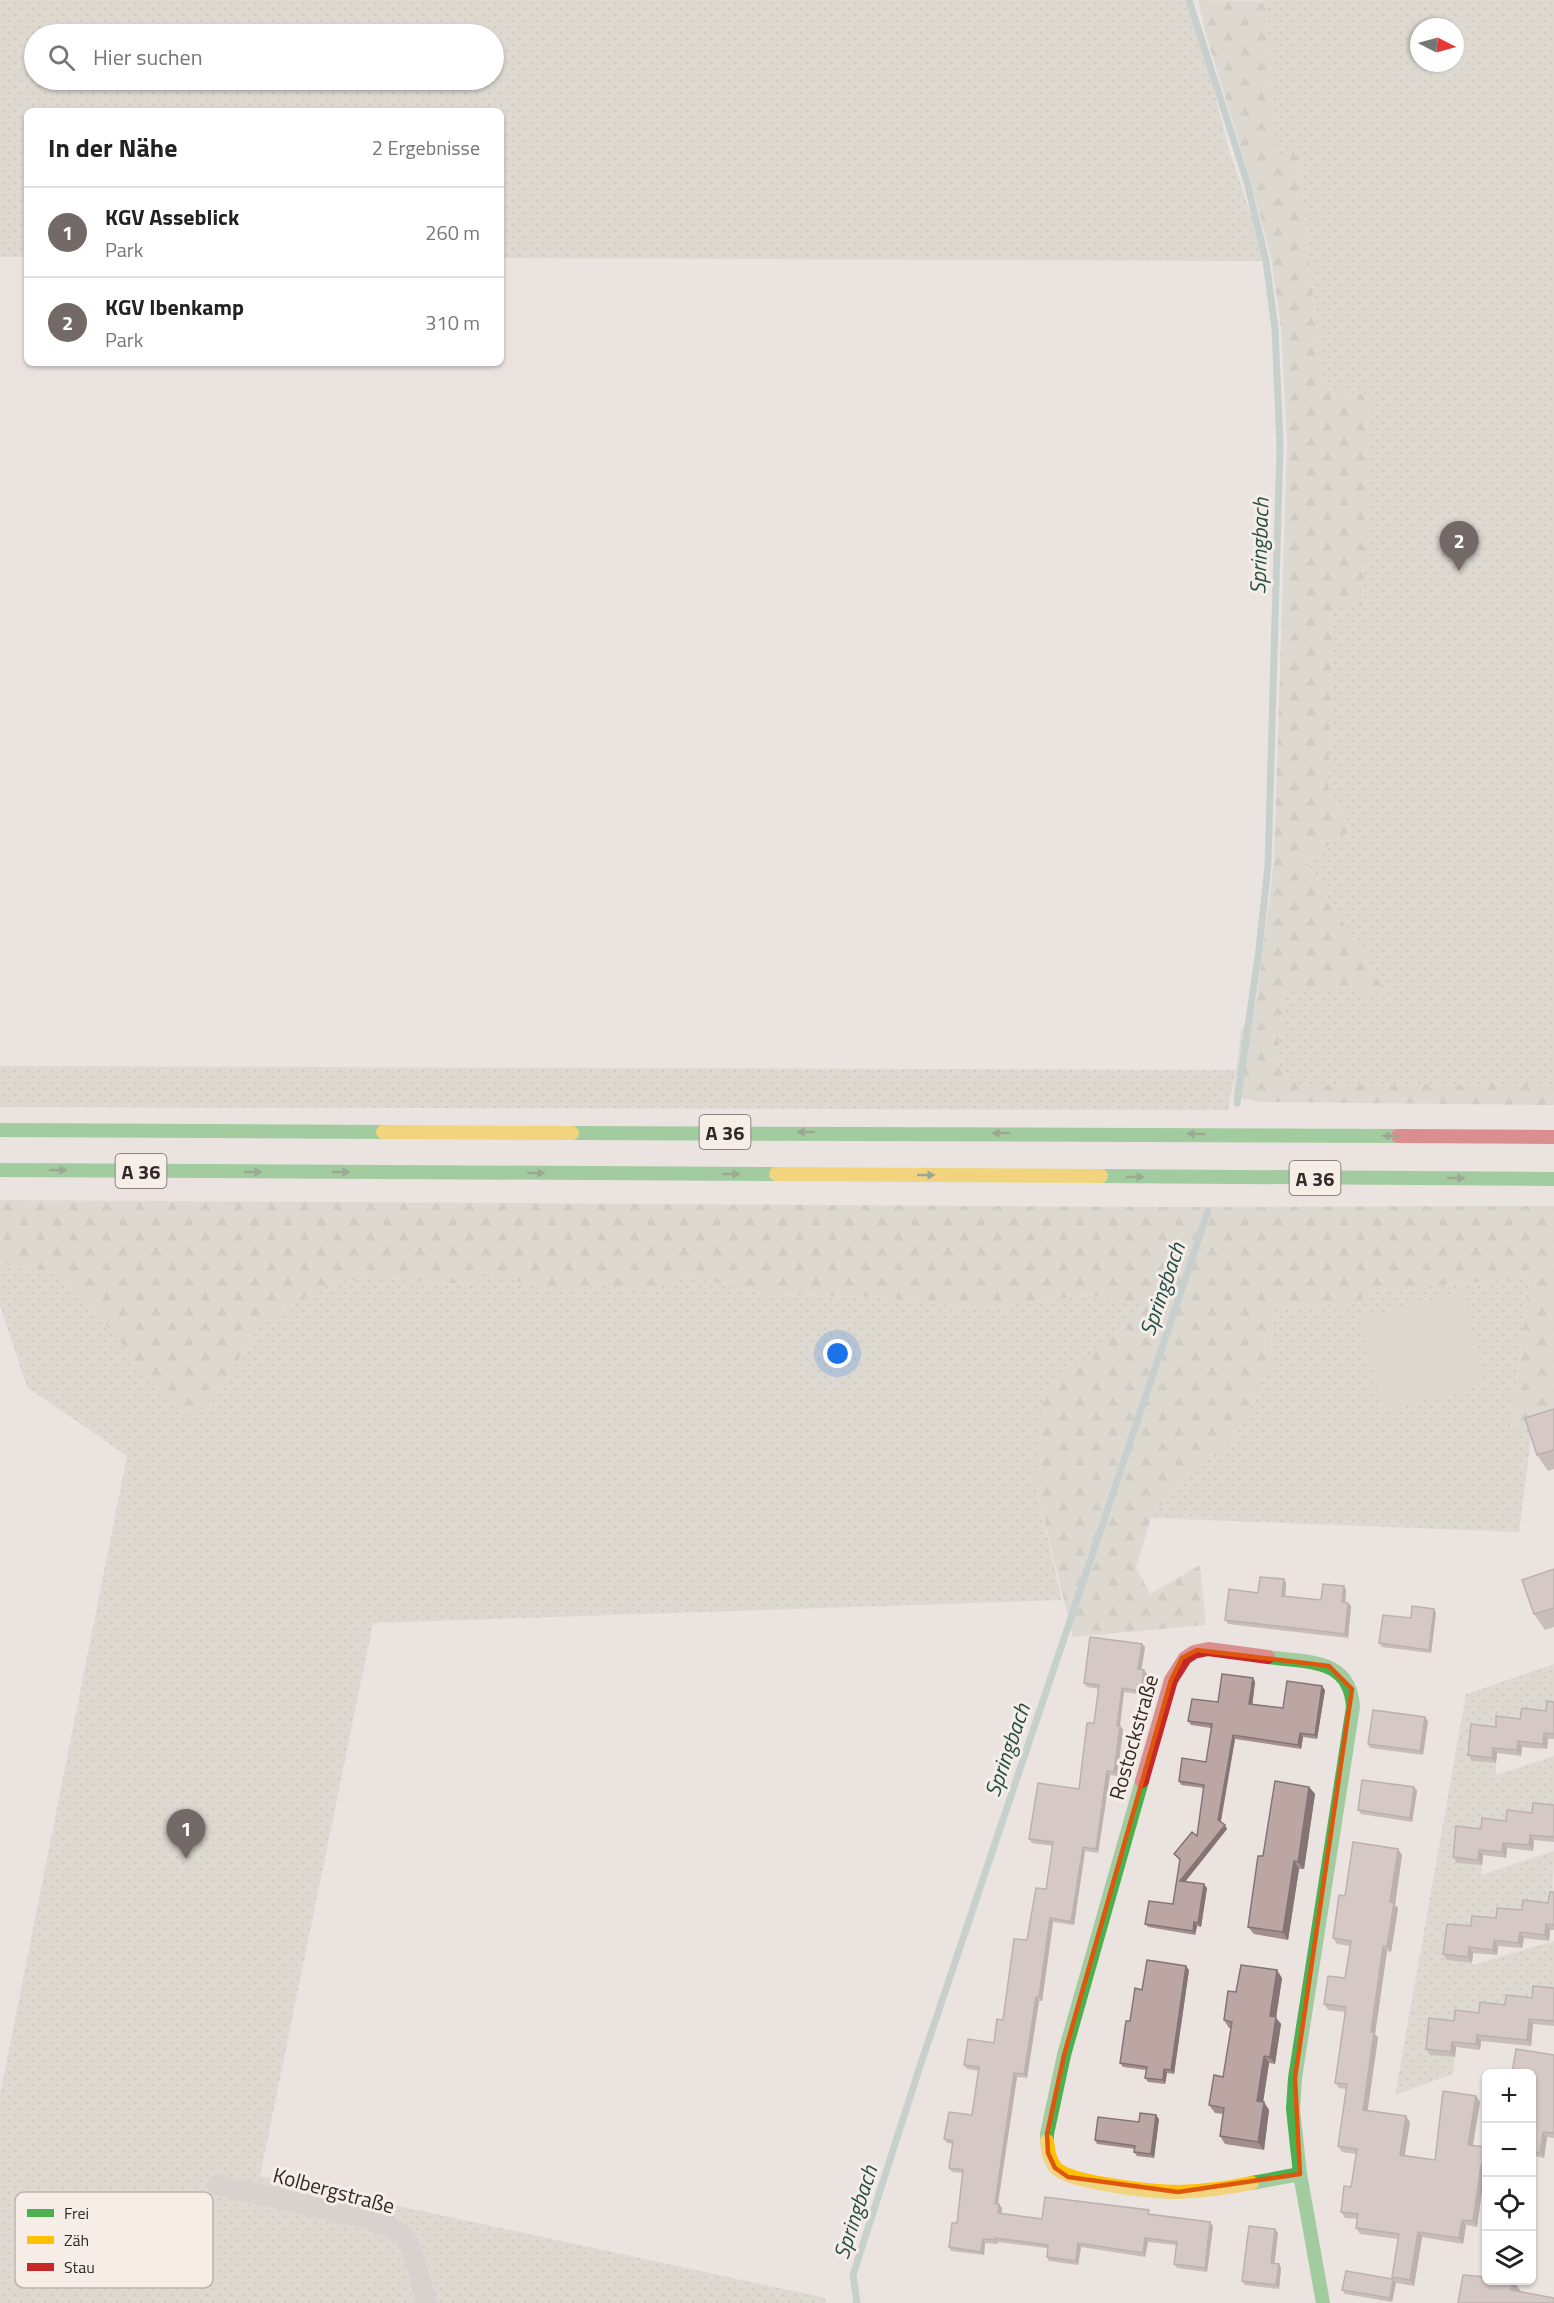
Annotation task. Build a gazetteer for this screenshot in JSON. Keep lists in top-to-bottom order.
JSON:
{
  "streets": {
    "main road": ["A 36", "Rostockstraße"],
    "street": ["Kolbergstraße"]
  },
  "water": ["Springbach"],
  "legend": ["Frei", "Zäh", "Stau"],
  "north": "right",
  "page": {
    "search": "Hier suchen",
    "heading": ["In der Nähe", "2 Ergebnisse"],
    "list": [
      {
        "mark": "1",
        "name": "KGV Asseblick",
        "note": "Park",
        "value": "260 m"
      },
      {
        "mark": "2",
        "name": "KGV Ibenkamp",
        "note": "Park",
        "value": "310 m"
      }
    ],
    "pins": ["2", "1"],
    "map_buttons": ["+", "−"]
  }
}
